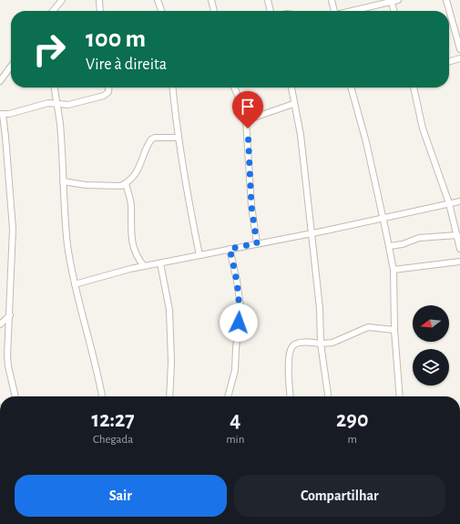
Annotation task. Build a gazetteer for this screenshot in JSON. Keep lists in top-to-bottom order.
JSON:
{
  "north": "left",
  "page": {
    "turn": ["100 m", "Vire à direita"],
    "eta": [
      "12:27",
      "Chegada",
      "4",
      "min",
      "290",
      "m"
    ],
    "buttons": ["Sair", "Compartilhar"]
  }
}
